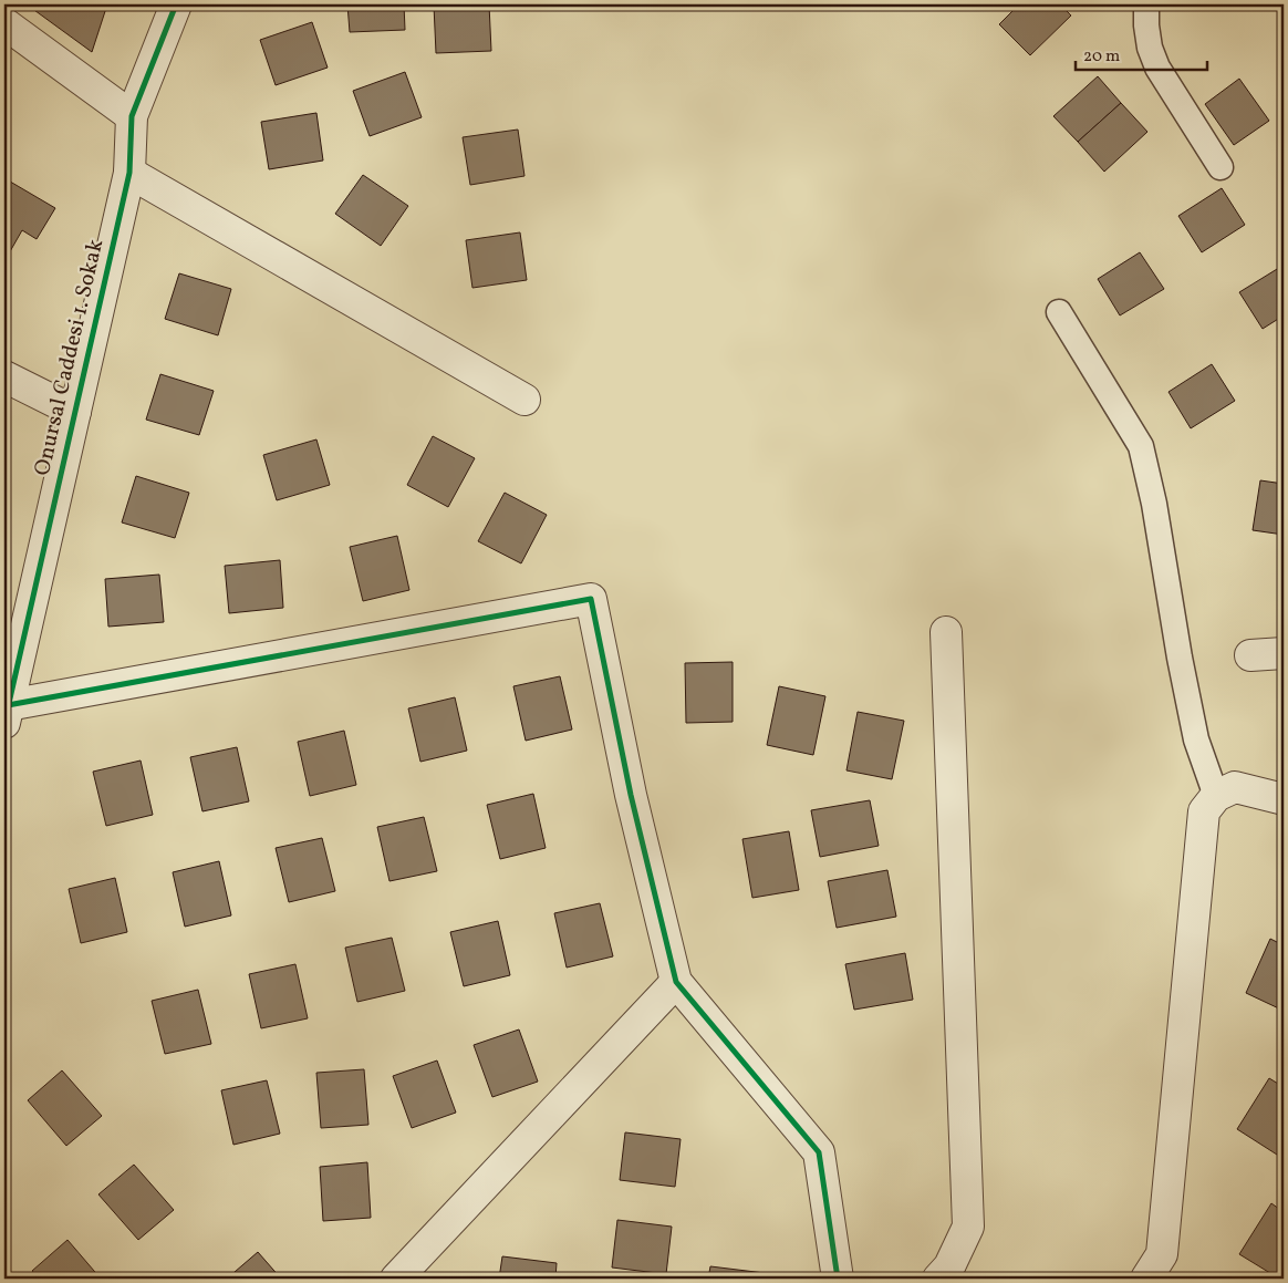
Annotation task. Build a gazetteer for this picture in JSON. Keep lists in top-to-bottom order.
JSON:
{
  "streets": {
    "street": ["Onursal Caddesi 1. Sokak"]
  },
  "scale_bar": "20 m"
}
